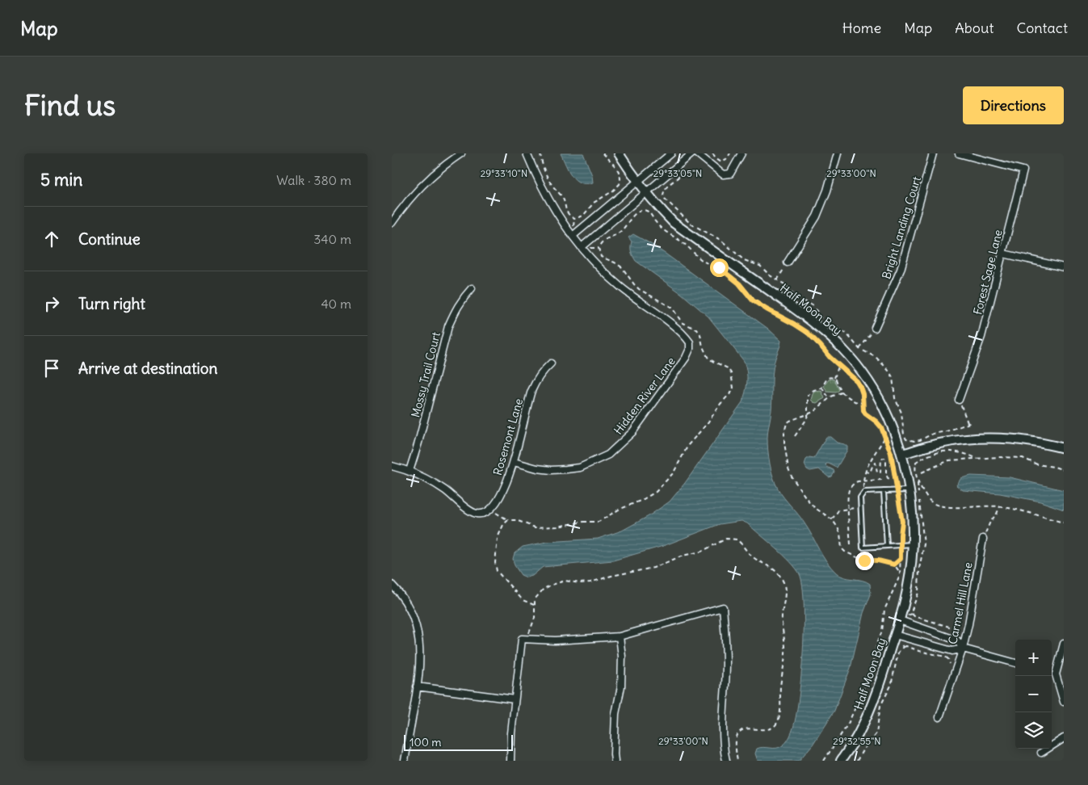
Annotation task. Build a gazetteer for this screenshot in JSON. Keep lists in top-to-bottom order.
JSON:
{
  "streets": {
    "street": [
      "Bright Landing Court",
      "Forest Sage Lane",
      "Half Moon Bay",
      "Mossy Trail Court",
      "Hidden River Lane",
      "Rosemont Lane",
      "Carmel Hill Lane"
    ]
  },
  "crossings": [
    ["Mossy Trail Court", "Rosemont Lane"],
    ["Hidden River Lane", "Rosemont Lane"]
  ],
  "scale_bar": "100 m",
  "page": {
    "header": "Map",
    "nav": [
      "Home",
      "Map",
      "About",
      "Contact"
    ],
    "buttons": "Directions",
    "title": "Find us",
    "heading": ["5 min", "Walk · 380 m"],
    "list": [
      ["Continue", "340 m"],
      ["Turn right", "40 m"],
      "Arrive at destination"
    ],
    "map_buttons": ["+", "−"],
    "scale": "100 m"
  },
  "coordinates": [
    "29°33'10\"N",
    "29°33'05\"N",
    "29°33'00\"N",
    "29°32'55\"N"
  ]
}
